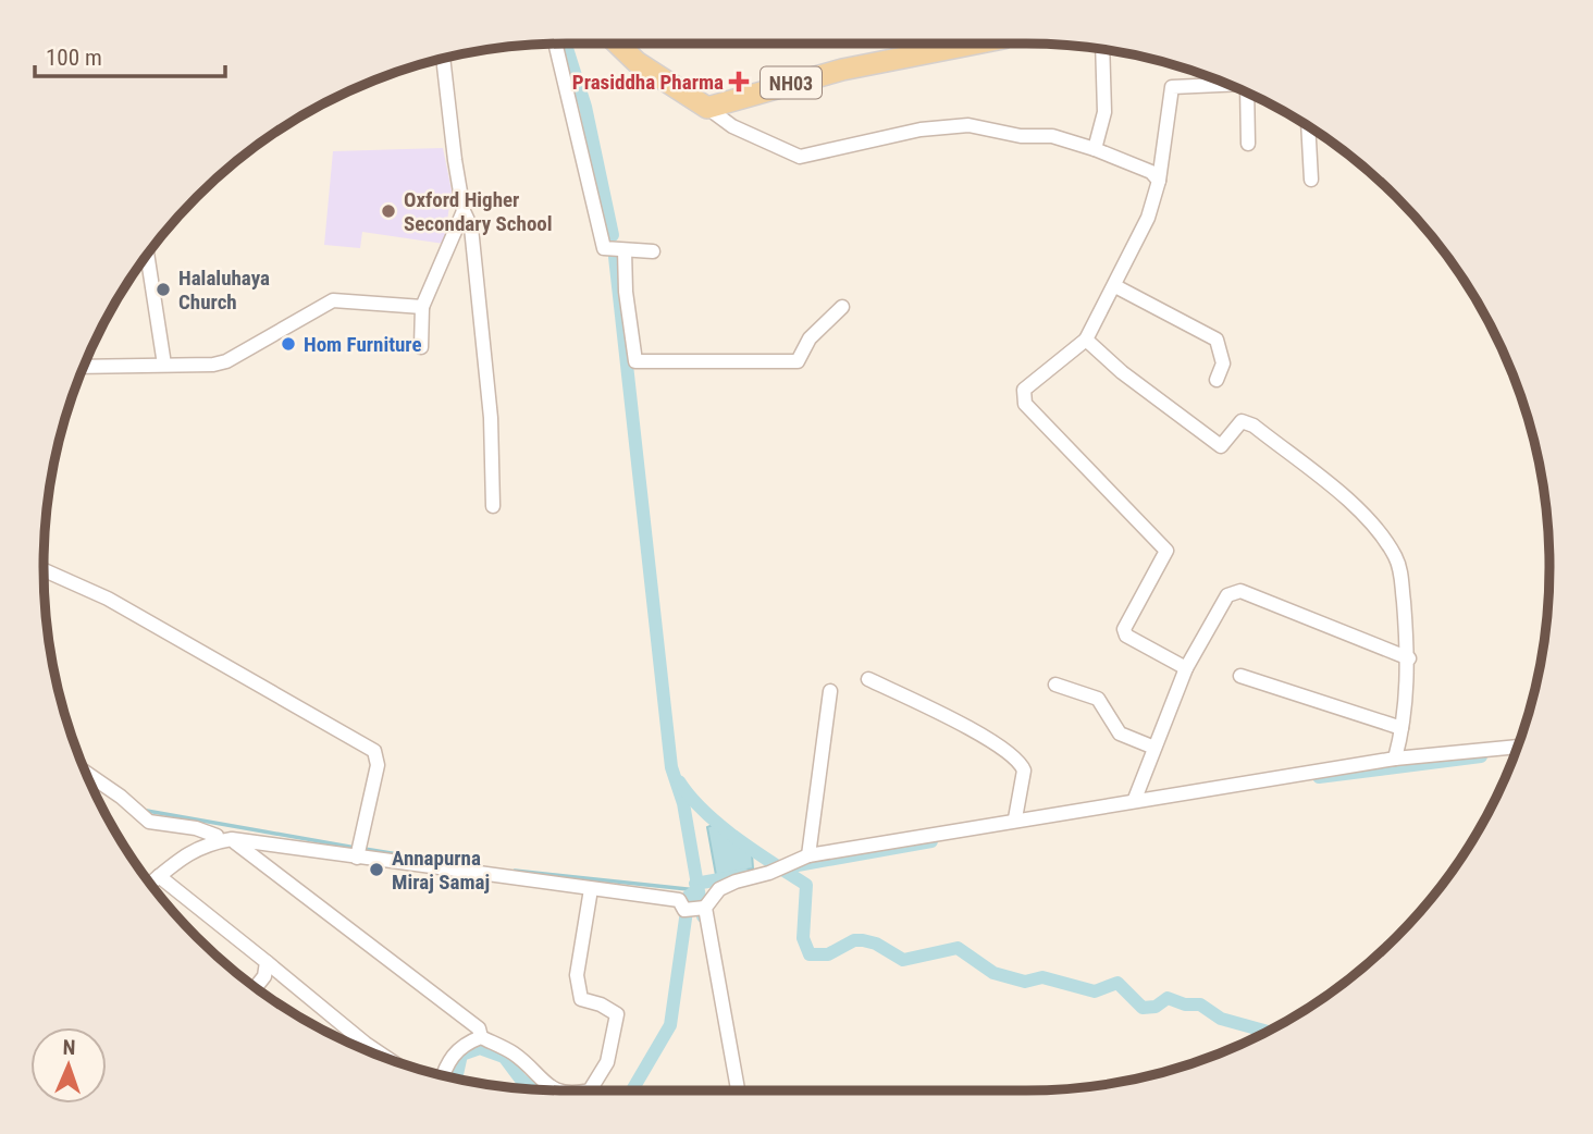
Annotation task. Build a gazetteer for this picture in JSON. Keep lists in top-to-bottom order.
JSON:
{
  "streets": {
    "main road": ["NH03"]
  },
  "places": {
    "health": ["Prasiddha Pharma"],
    "other": [
      "Oxford Higher Secondary School",
      "Halaluhaya Church",
      "Hom Furniture",
      "Annapurna Miraj Samaj"
    ]
  },
  "scale_bar": "100 m",
  "north": "top"
}
